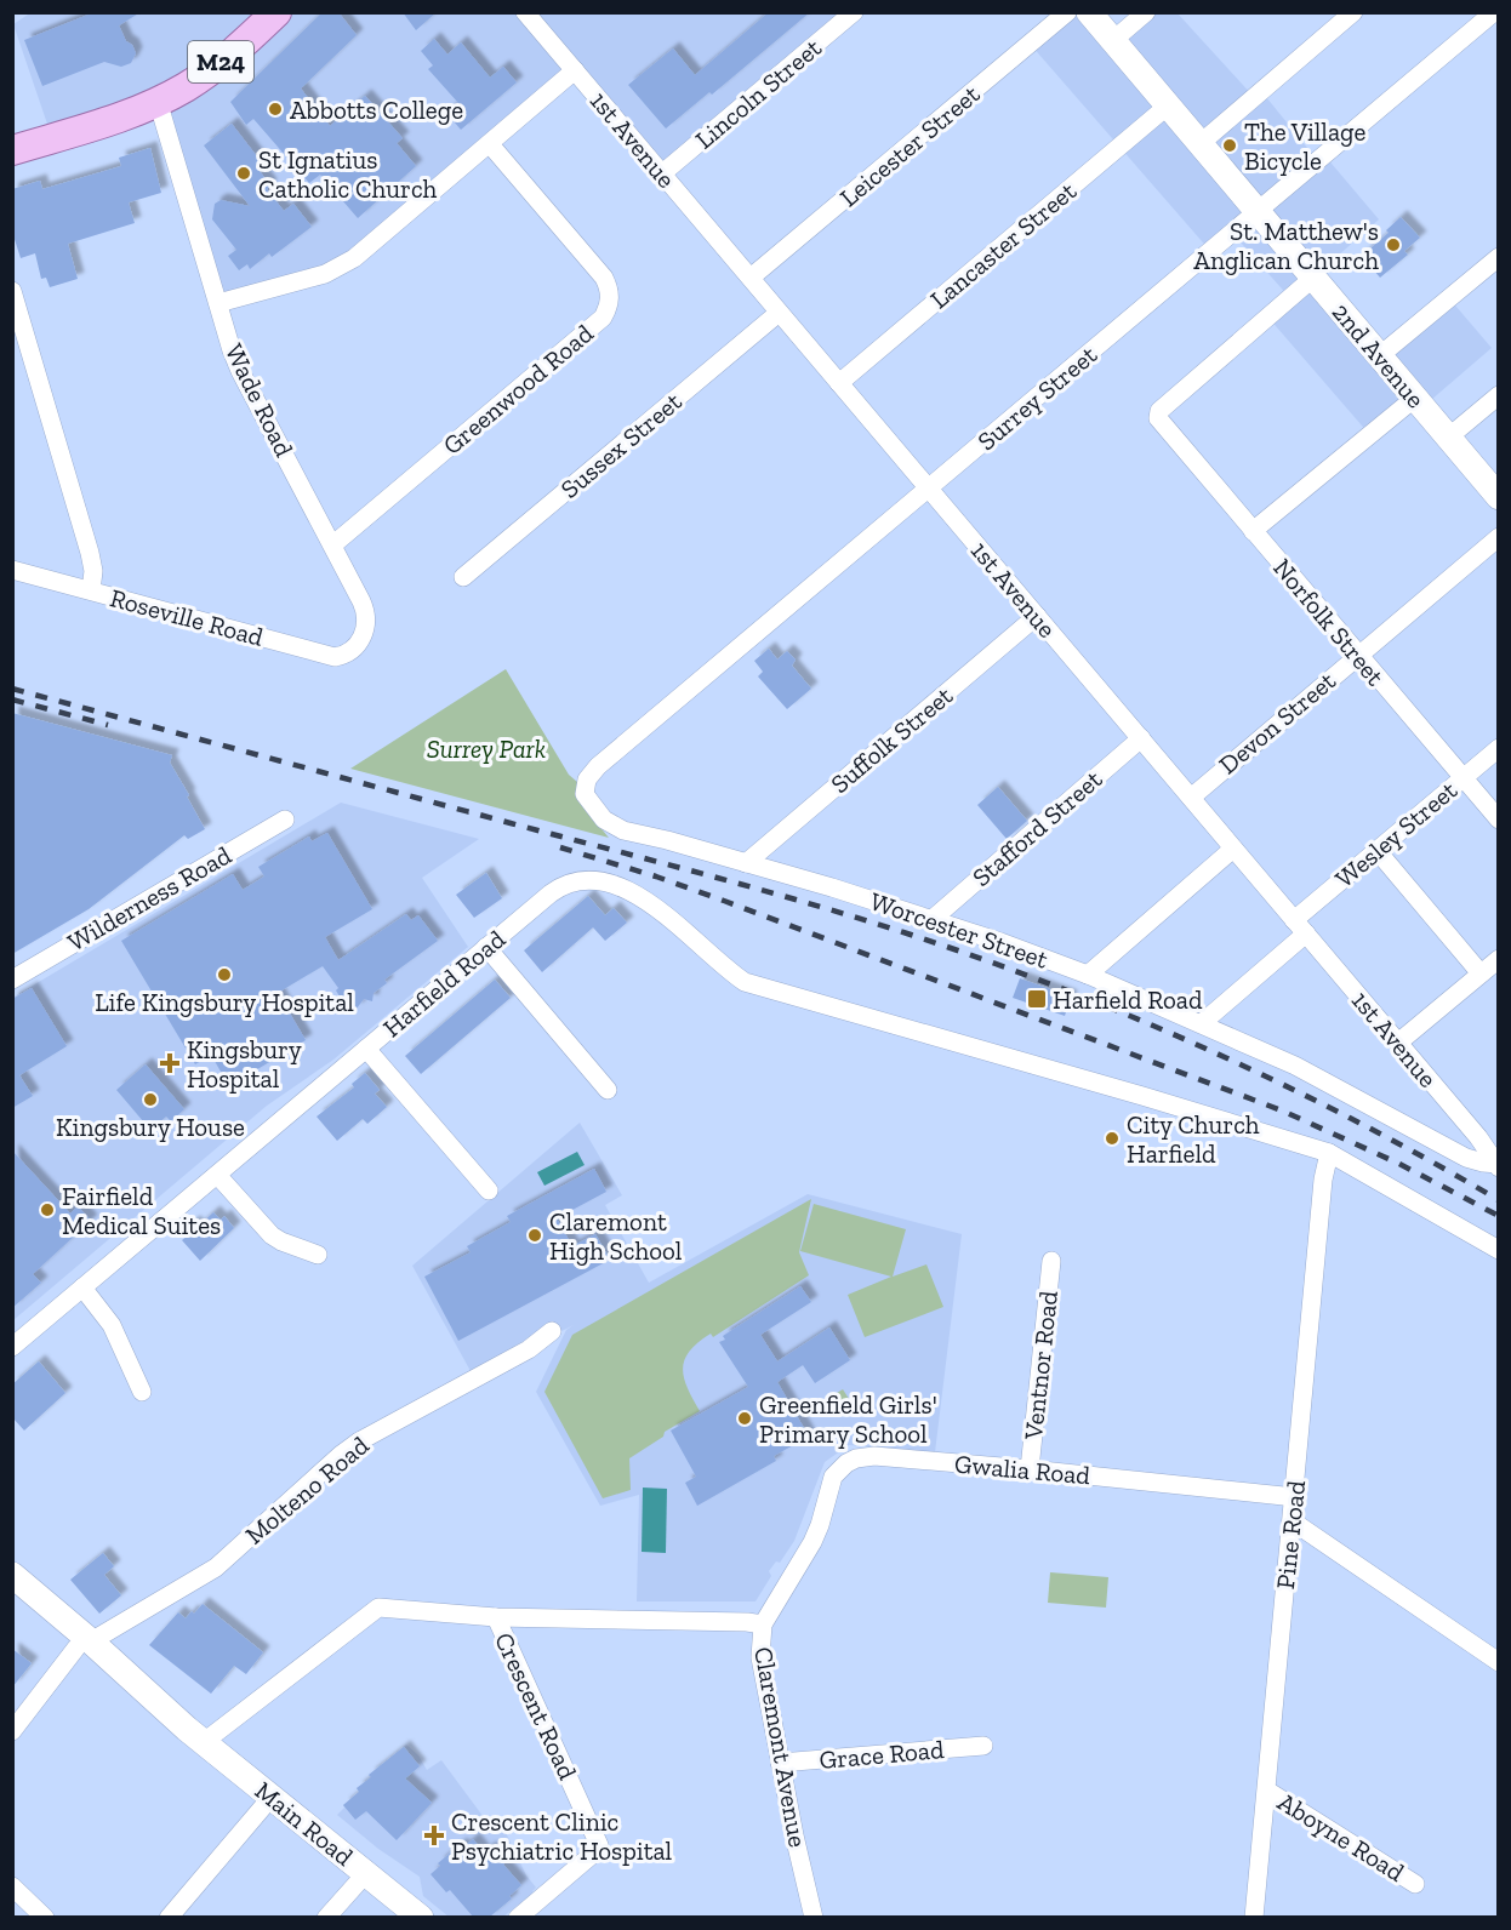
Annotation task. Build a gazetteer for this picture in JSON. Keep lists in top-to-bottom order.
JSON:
{
  "streets": {
    "main road": ["M24"],
    "street": [
      "Lincoln Street",
      "1st Avenue",
      "Leicester Street",
      "Lancaster Street",
      "2nd Avenue",
      "Greenwood Road",
      "Surrey Street",
      "Wade Road",
      "Sussex Street",
      "Roseville Road",
      "Norfolk Street",
      "Devon Street",
      "Suffolk Street",
      "Stafford Street",
      "Wesley Street",
      "Wilderness Road",
      "Worcester Street",
      "Harfield Road",
      "Ventnor Road",
      "Gwalia Road",
      "Molteno Road",
      "Pine Road",
      "Crescent Road",
      "Claremont Avenue",
      "Grace Road",
      "Main Road",
      "Aboyne Road"
    ]
  },
  "crossings": [
    ["M24", "Wade Road"],
    ["Lincoln Street", "1st Avenue"],
    ["1st Avenue", "Leicester Street"],
    ["1st Avenue", "Lancaster Street"],
    ["1st Avenue", "Surrey Street"],
    ["1st Avenue", "Sussex Street"],
    ["1st Avenue", "Devon Street"],
    ["1st Avenue", "Suffolk Street"],
    ["1st Avenue", "Stafford Street"],
    ["1st Avenue", "Wesley Street"],
    ["1st Avenue", "Worcester Street"],
    ["Lancaster Street", "2nd Avenue"],
    ["2nd Avenue", "Surrey Street"],
    ["2nd Avenue", "Norfolk Street"],
    ["Greenwood Road", "Wade Road"],
    ["Surrey Street", "Worcester Street"],
    ["Wade Road", "Roseville Road"],
    ["Norfolk Street", "Devon Street"],
    ["Norfolk Street", "Wesley Street"],
    ["Suffolk Street", "Worcester Street"],
    ["Stafford Street", "Worcester Street"],
    ["Wesley Street", "Worcester Street"],
    ["Harfield Road", "Pine Road"],
    ["Ventnor Road", "Gwalia Road"],
    ["Gwalia Road", "Pine Road"],
    ["Gwalia Road", "Claremont Avenue"],
    ["Molteno Road", "Main Road"],
    ["Pine Road", "Aboyne Road"],
    ["Crescent Road", "Claremont Avenue"],
    ["Crescent Road", "Main Road"],
    ["Claremont Avenue", "Grace Road"]
  ],
  "parks": ["Surrey Park"],
  "places": {
    "other": [
      "Abbotts College",
      "The Village Bicycle",
      "St Ignatius Catholic Church",
      "St. Matthew's Anglican Church",
      "Life Kingsbury Hospital",
      "Kingsbury House",
      "City Church Harfield",
      "Fairfield Medical Suites",
      "Claremont High School",
      "Greenfield Girls' Primary School"
    ],
    "transit": ["Harfield Road"],
    "health": ["Kingsbury Hospital", "Crescent Clinic Psychiatric Hospital"]
  }
}
